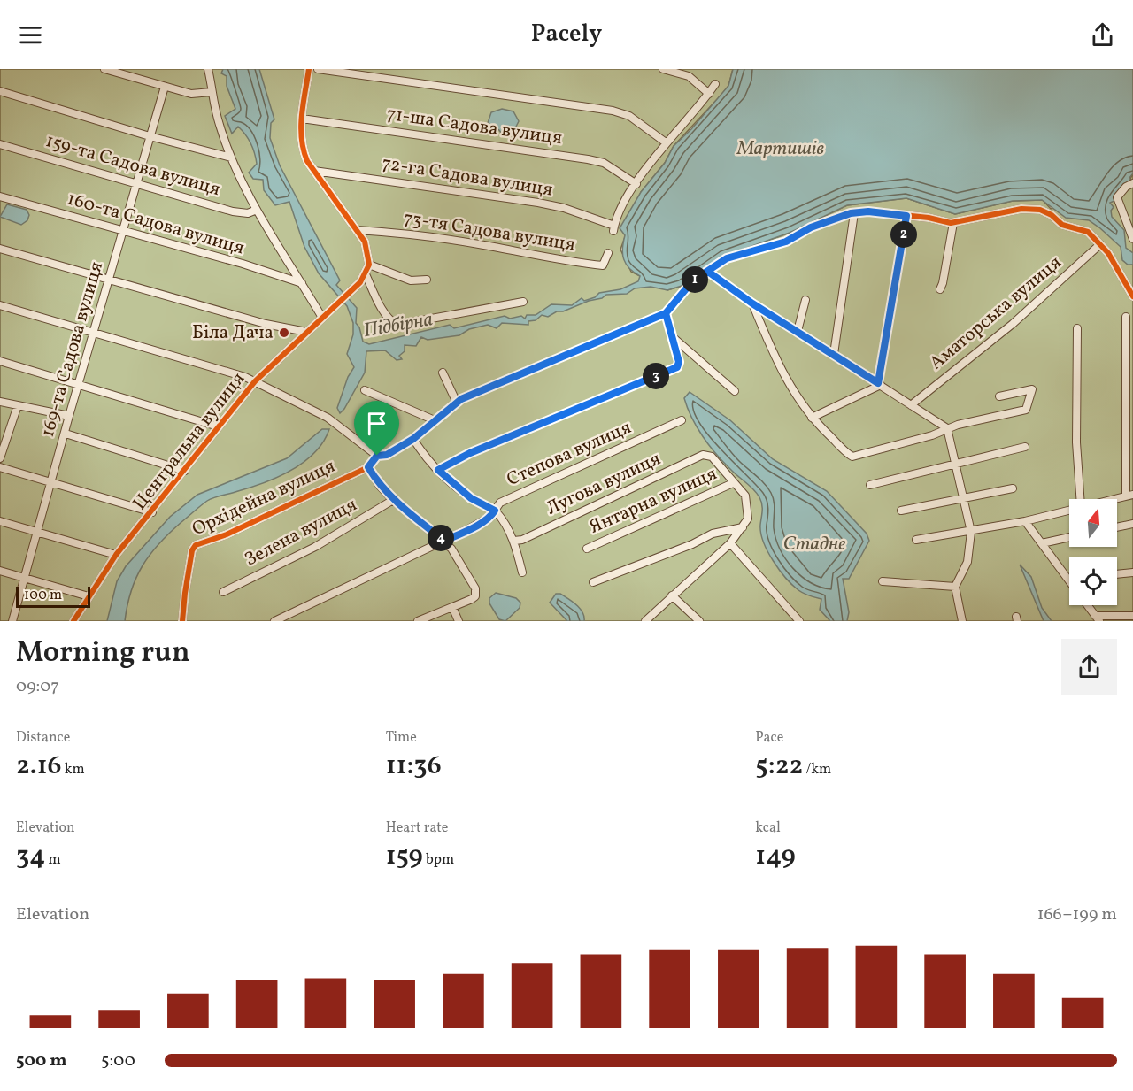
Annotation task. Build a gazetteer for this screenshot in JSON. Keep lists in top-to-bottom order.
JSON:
{
  "streets": {
    "street": [
      "71-ша Садова вулиця",
      "159-та Садова вулиця",
      "72-га Садова вулиця",
      "160-та Садова вулиця",
      "73-тя Садова вулиця",
      "Аматорська вулиця",
      "169-та Садова вулиця",
      "Центральна вулиця",
      "Степова вулиця",
      "Лугова вулиця",
      "Орхідейна вулиця",
      "Янтарна вулиця",
      "Зелена вулиця"
    ]
  },
  "crossings": [
    ["71-ша Садова вулиця", "72-га Садова вулиця"],
    ["159-та Садова вулиця", "169-та Садова вулиця"],
    ["160-та Садова вулиця", "169-та Садова вулиця"],
    ["Лугова вулиця", "Янтарна вулиця"]
  ],
  "water": ["Мартишів", "Підбірна", "Стадне"],
  "places": ["Біла Дача"],
  "scale_bar": "100 m",
  "north": "top",
  "page": {
    "header": "Pacely",
    "pins": [
      "2",
      "1",
      "3",
      "4"
    ],
    "scale": "100 m",
    "heading": ["Morning run", "09:07"],
    "stats": [
      ["Distance", "2.16 km"],
      ["Time", "11:36"],
      ["Pace", "5:22 /km"],
      ["Elevation", "34 m"],
      ["Heart rate", "159 bpm"],
      ["kcal", "149"]
    ],
    "chart": ["Elevation", "166–199 m"],
    "list": [
      {
        "name": "500 m",
        "note": "5:00"
      }
    ]
  }
}
